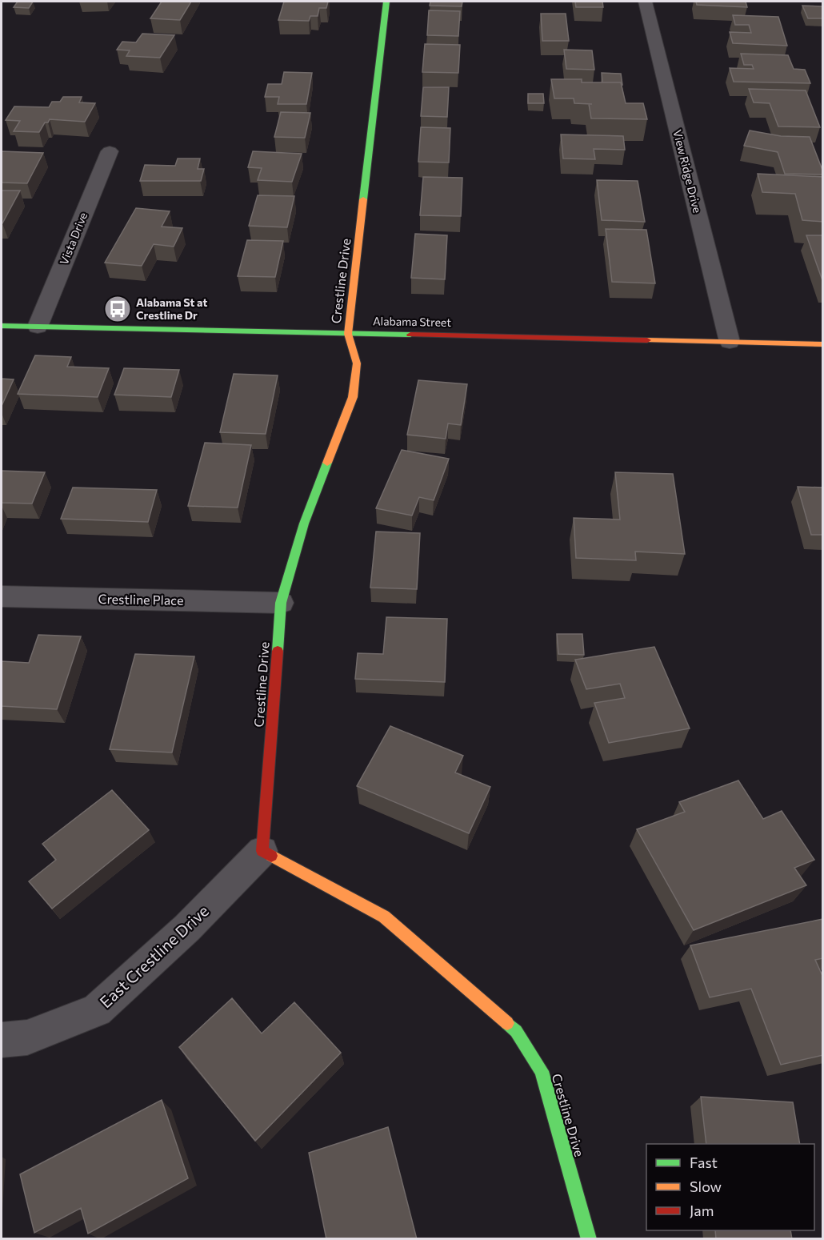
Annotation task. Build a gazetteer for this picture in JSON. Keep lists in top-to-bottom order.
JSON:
{
  "streets": {
    "street": [
      "View Ridge Drive",
      "Vista Drive",
      "Crestline Drive",
      "Alabama Street",
      "Crestline Place",
      "East Crestline Drive"
    ]
  },
  "crossings": [
    ["View Ridge Drive", "Alabama Street"],
    ["Vista Drive", "Alabama Street"],
    ["Crestline Drive", "Alabama Street"],
    ["Crestline Drive", "Crestline Place"],
    ["Crestline Drive", "East Crestline Drive"]
  ],
  "places": {
    "bus stop": ["Alabama St at Crestline Dr"]
  },
  "legend": ["Fast", "Slow", "Jam"]
}
